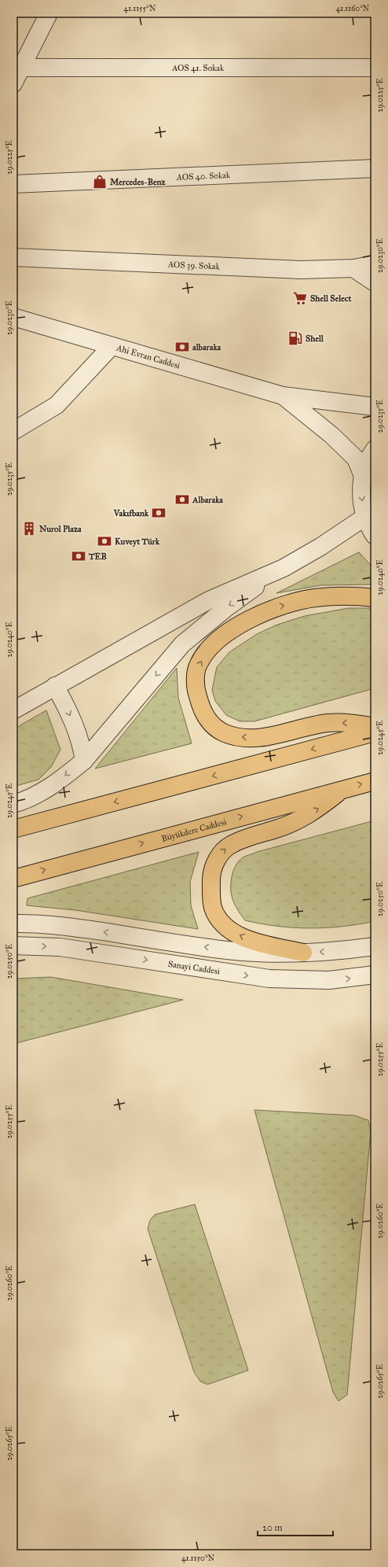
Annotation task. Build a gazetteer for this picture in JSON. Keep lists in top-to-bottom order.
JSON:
{
  "streets": {
    "main road": ["Büyükdere Caddesi"],
    "street": [
      "AOS 41. Sokak",
      "AOS 40. Sokak",
      "AOS 39. Sokak",
      "Ahi Evran Caddesi",
      "Sanayi Caddesi"
    ]
  },
  "places": {
    "shop": ["Mercedes-Benz"],
    "supermarket": ["Shell Select"],
    "fuel station": ["Shell"],
    "bank": [
      "albaraka",
      "Albaraka",
      "Vakıfbank",
      "Kuveyt Türk",
      "TEB"
    ],
    "building": ["Nurol Plaza"]
  },
  "scale_bar": "20 m",
  "coordinates": [
    "41.1155°N",
    "41.1160°N",
    "29.0225°E",
    "29.0230°E",
    "29.0235°E",
    "29.0240°E",
    "29.0245°E",
    "29.0250°E",
    "29.0255°E",
    "29.0260°E",
    "29.0265°E",
    "41.1150°N"
  ]
}
